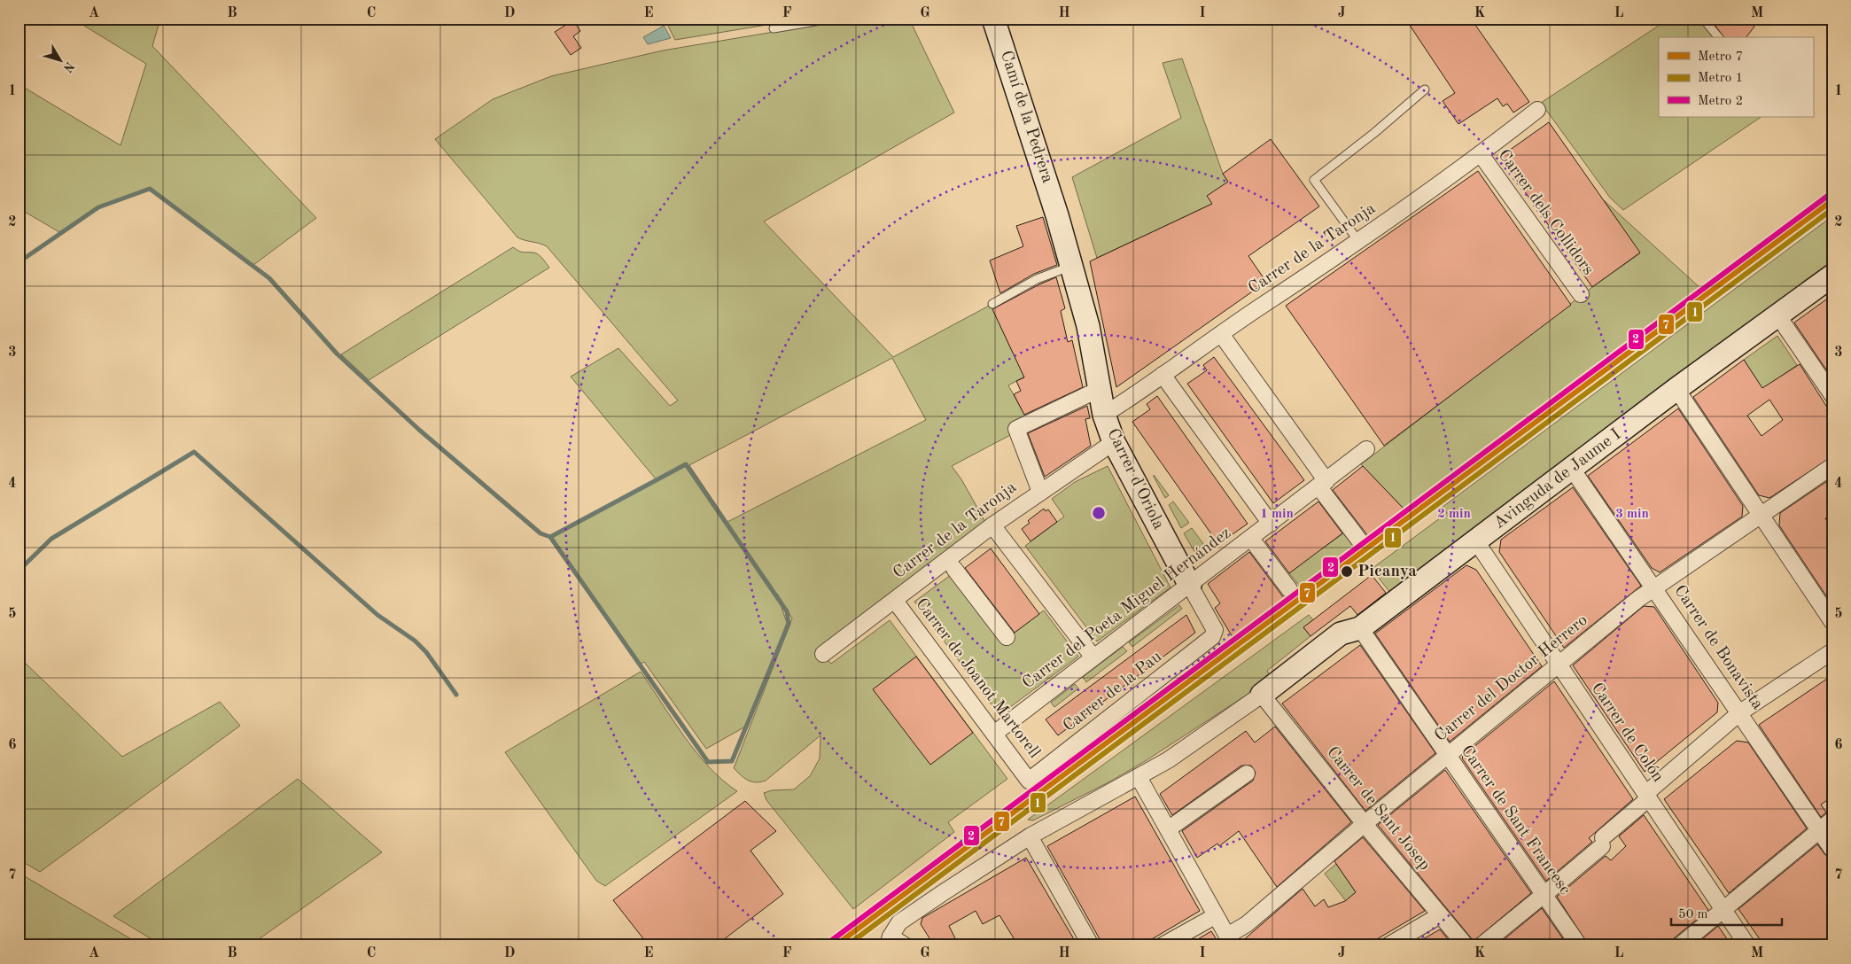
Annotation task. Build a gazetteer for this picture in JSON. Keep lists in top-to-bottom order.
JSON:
{
  "streets": {
    "street": [
      "Camí de la Pedrera",
      "Carrer dels Collidors",
      "Carrer de la Taronja",
      "Carrer d'Oriola",
      "Avinguda de Jaume I",
      "Carrer del Poeta Miguel Hernández",
      "Carrer de Bonavista",
      "Carrer de Joanot Martorell",
      "Carrer del Doctor Herrero",
      "Carrer de la Pau",
      "Carrer de Colón",
      "Carrer de Sant Josep",
      "Carrer de Sant Francesc"
    ]
  },
  "crossings": [
    ["Camí de la Pedrera", "Carrer d'Oriola"],
    ["Carrer dels Collidors", "Carrer de la Taronja"],
    ["Carrer de la Taronja", "Carrer d'Oriola"],
    ["Carrer de la Taronja", "Carrer de Joanot Martorell"],
    ["Carrer d'Oriola", "Carrer del Poeta Miguel Hernández"],
    ["Carrer d'Oriola", "Carrer de la Pau"],
    ["Avinguda de Jaume I", "Carrer de Bonavista"],
    ["Avinguda de Jaume I", "Carrer de Colón"],
    ["Avinguda de Jaume I", "Carrer de Sant Josep"],
    ["Avinguda de Jaume I", "Carrer de Sant Francesc"],
    ["Carrer del Poeta Miguel Hernández", "Carrer de Joanot Martorell"],
    ["Carrer de Bonavista", "Carrer del Doctor Herrero"],
    ["Carrer de Joanot Martorell", "Carrer de la Pau"],
    ["Carrer del Doctor Herrero", "Carrer de Colón"],
    ["Carrer del Doctor Herrero", "Carrer de Sant Josep"],
    ["Carrer del Doctor Herrero", "Carrer de Sant Francesc"]
  ],
  "places": ["Picanya"],
  "lines": ["metro line 2", "metro line 7", "metro line 1"],
  "legend": ["Metro 7", "Metro 1", "Metro 2"],
  "scale_bar": "50 m",
  "north": "bottom right",
  "grid": {
    "columns": [
      "A",
      "B",
      "C",
      "D",
      "E",
      "F",
      "G",
      "H",
      "I",
      "J",
      "K",
      "L",
      "M"
    ],
    "rows": [
      "1",
      "2",
      "3",
      "4",
      "5",
      "6",
      "7"
    ]
  },
  "rings": ["1 min", "2 min", "3 min"]
}
